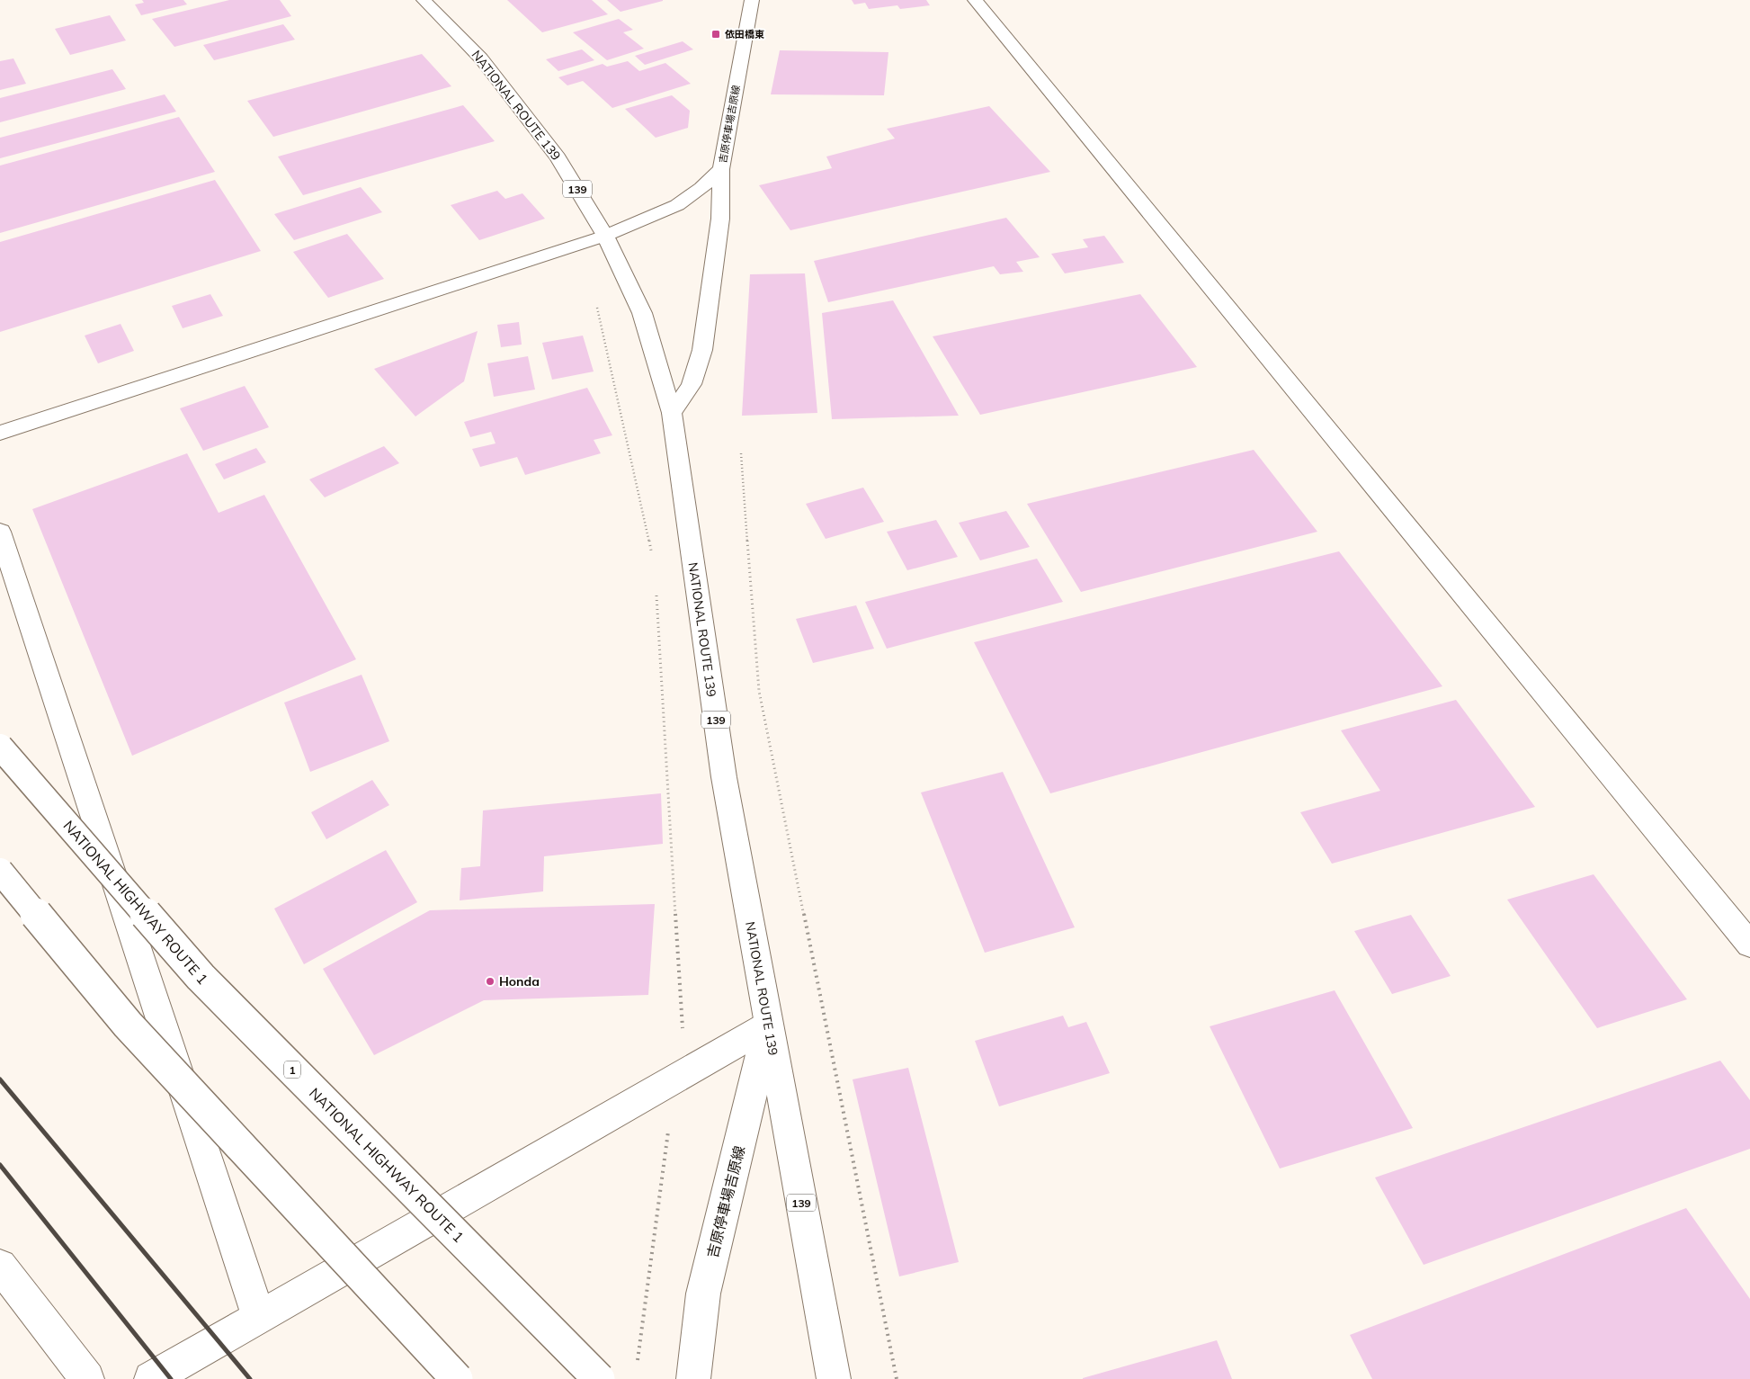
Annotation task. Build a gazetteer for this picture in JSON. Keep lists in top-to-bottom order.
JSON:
{
  "streets": {
    "main road": [
      "NATIONAL ROUTE 139",
      "吉原停車場吉原線",
      "139",
      "NATIONAL HIGHWAY ROUTE 1",
      "1"
    ]
  },
  "crossings": [
    ["NATIONAL ROUTE 139", "吉原停車場吉原線"]
  ],
  "places": {
    "transit": ["依田橋東"],
    "other": ["Honda"]
  }
}
